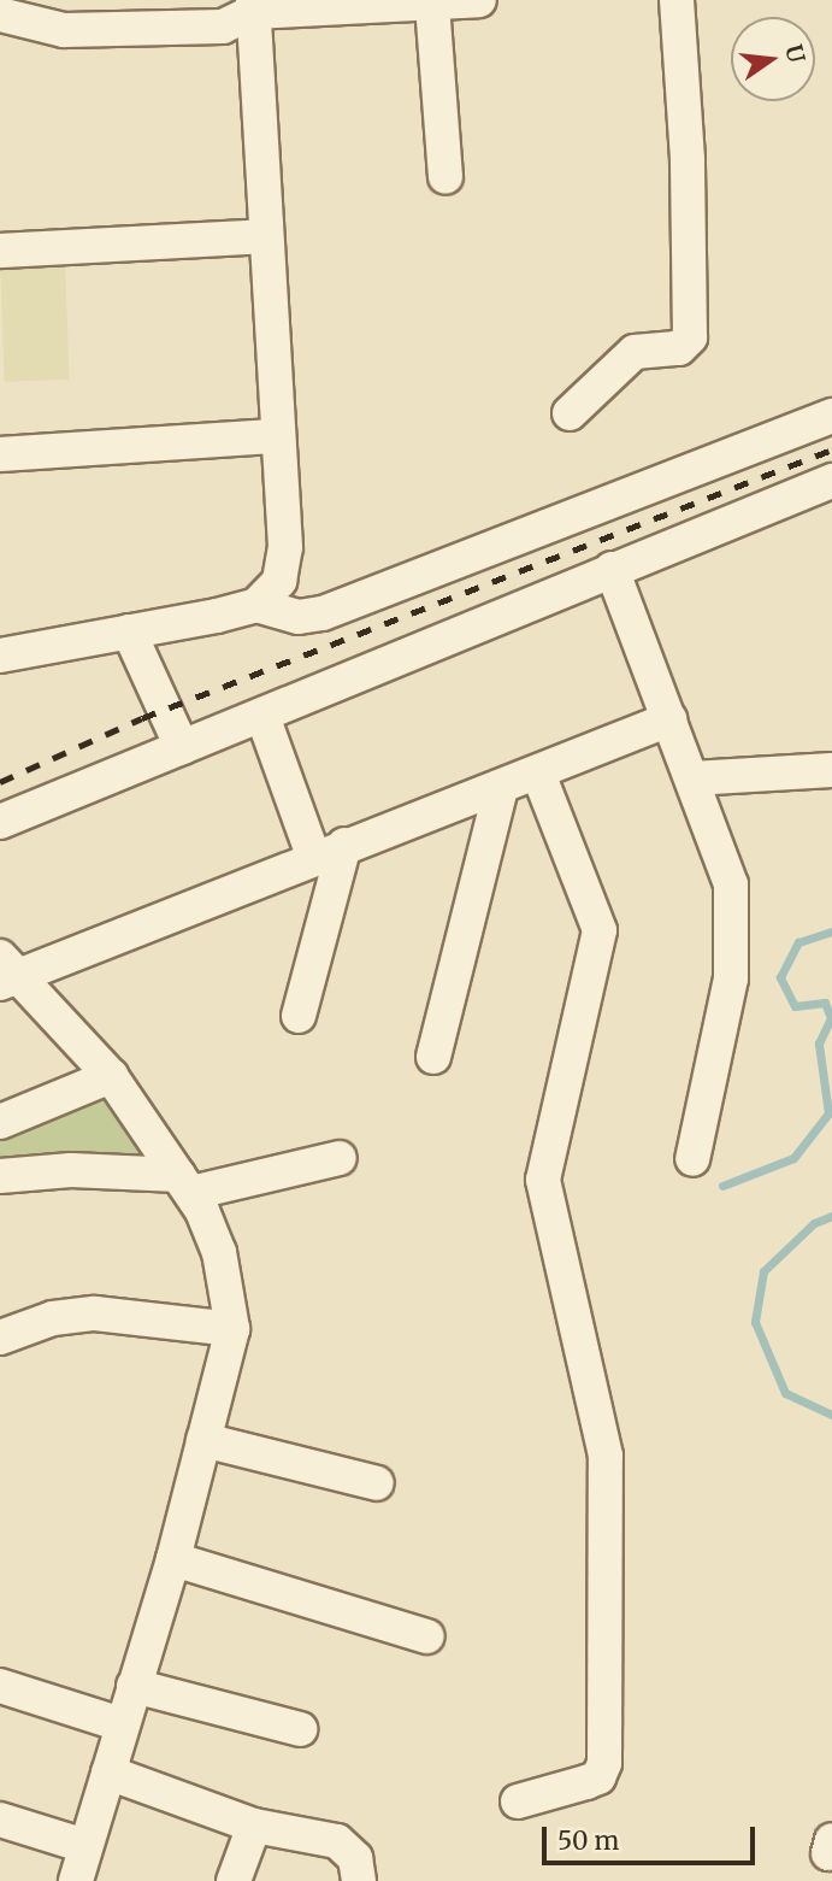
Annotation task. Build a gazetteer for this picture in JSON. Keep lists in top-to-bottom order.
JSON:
{
  "scale_bar": "50 m",
  "north": "right"
}
